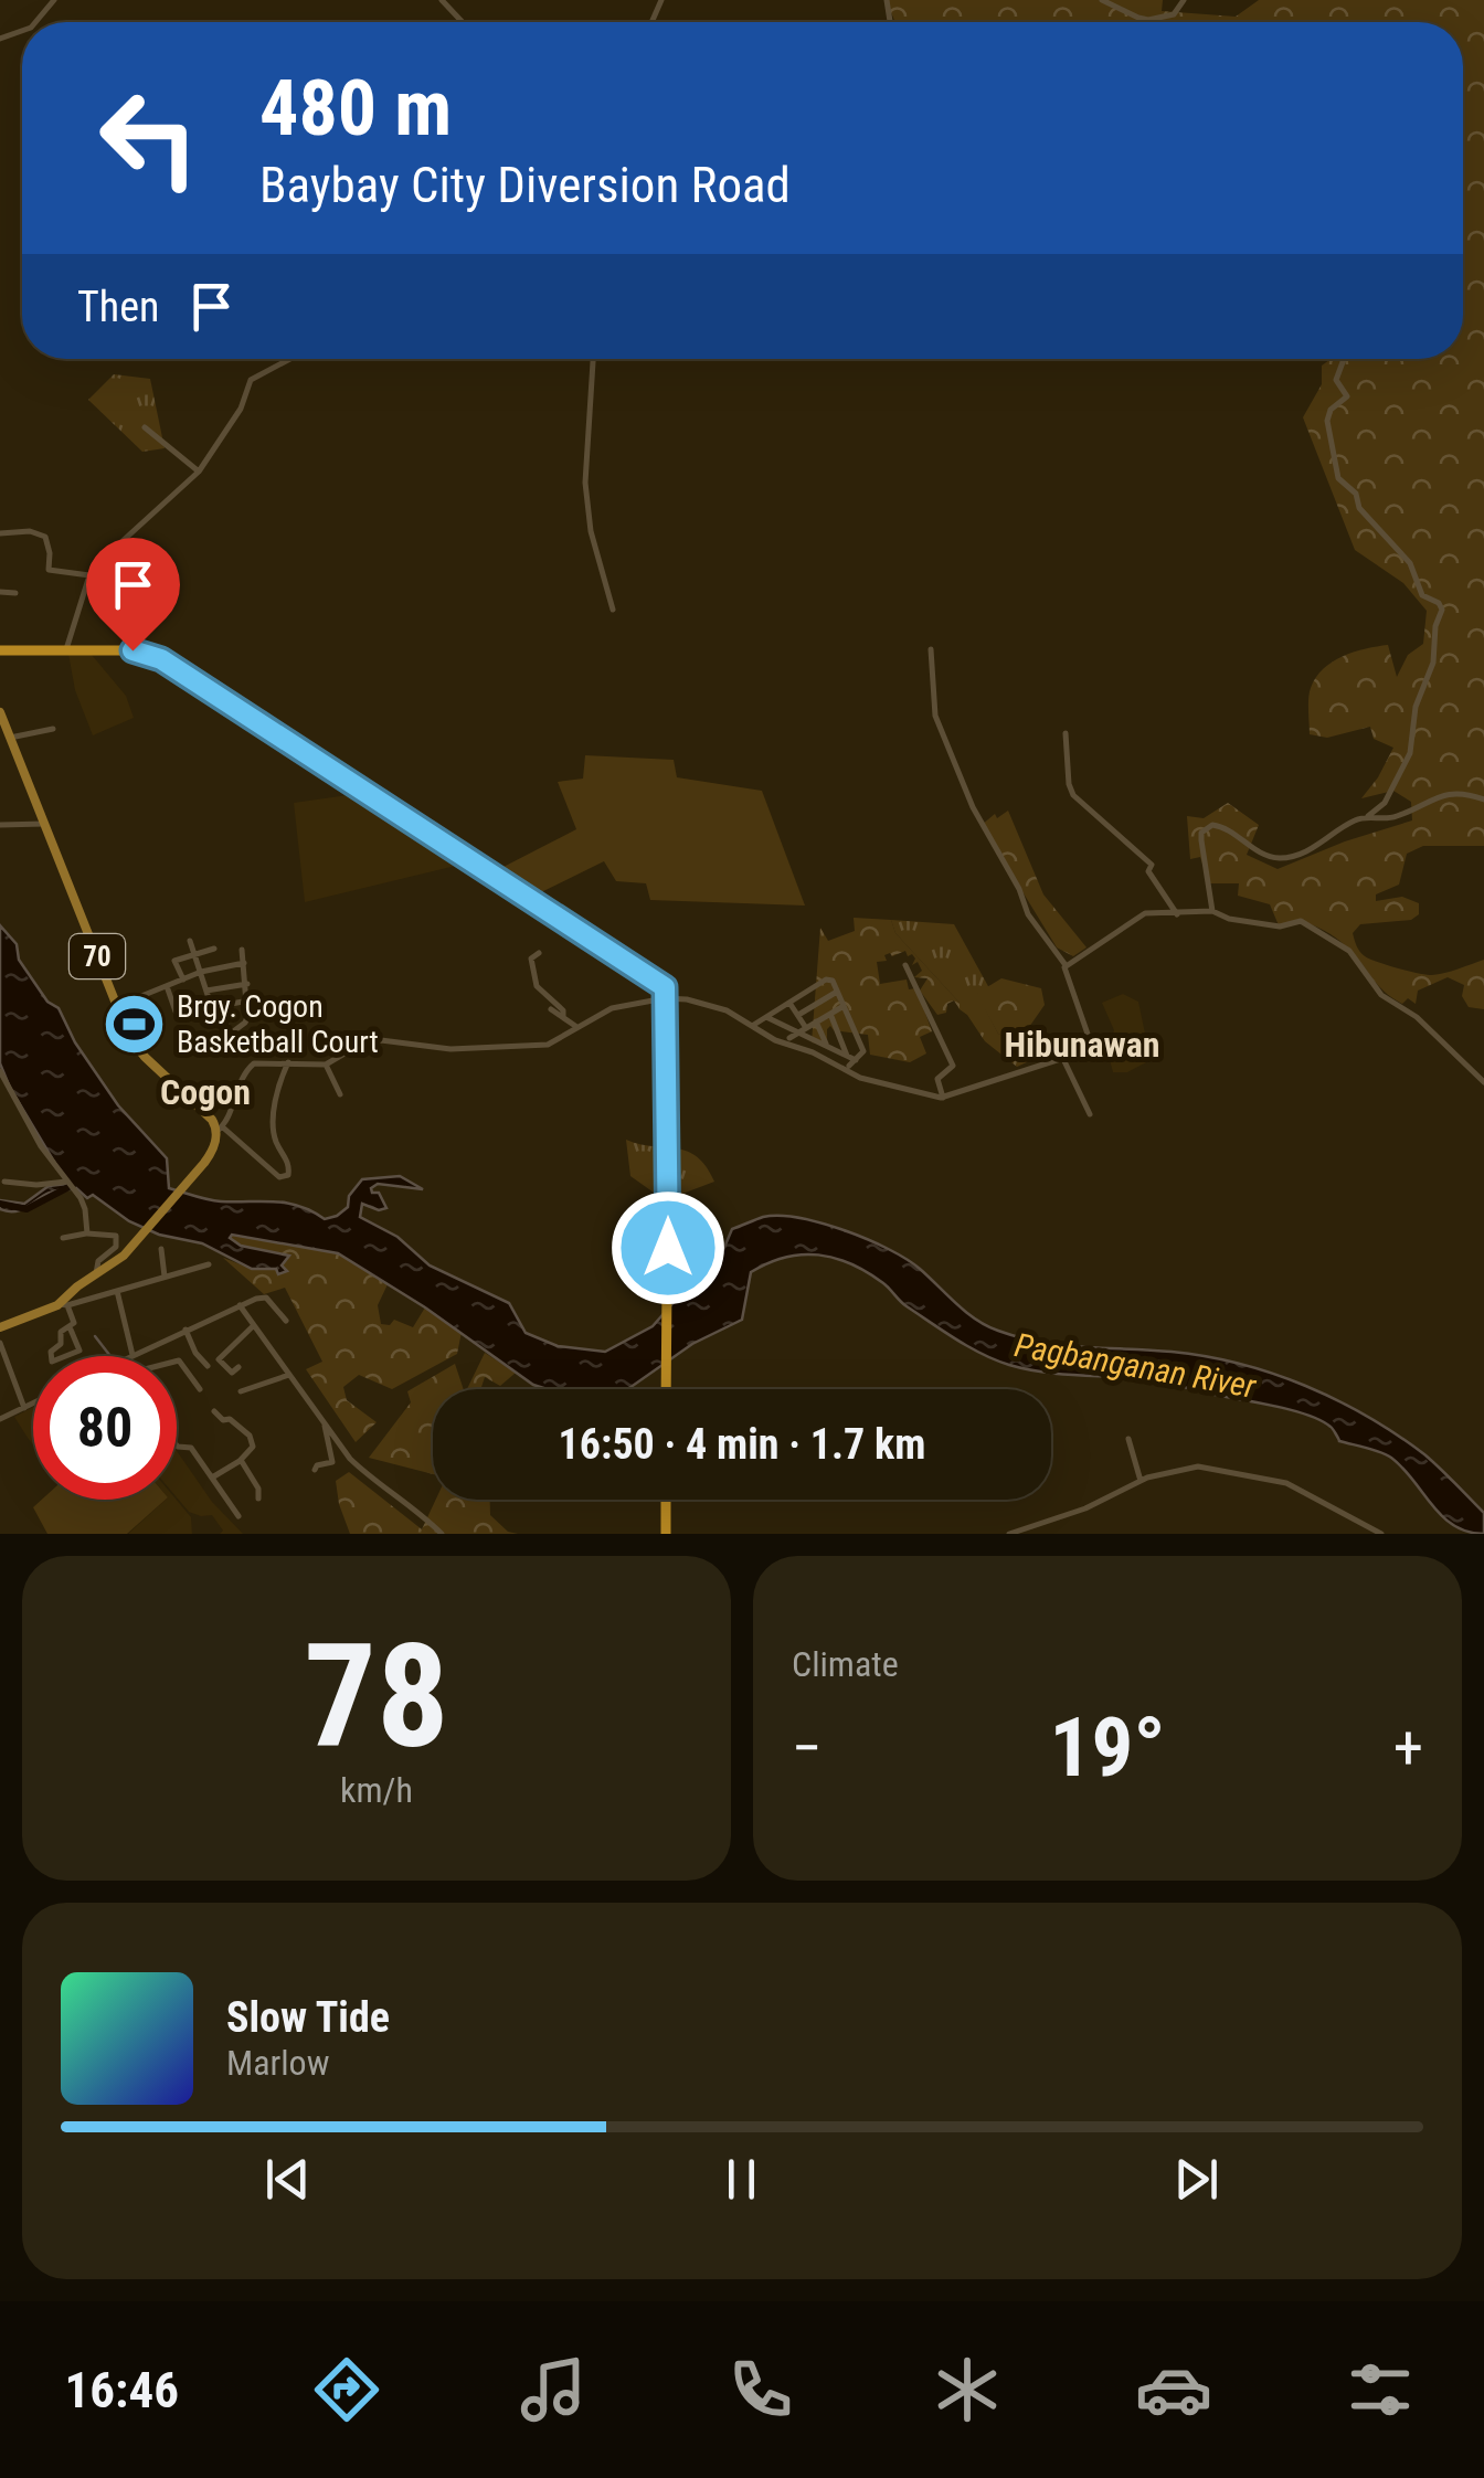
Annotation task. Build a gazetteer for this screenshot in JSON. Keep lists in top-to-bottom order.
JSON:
{
  "streets": {
    "main road": ["70"]
  },
  "districts": ["Hibunawan", "Cogon"],
  "water": ["Pagbanganan River"],
  "places": {
    "sports": ["Brgy. Cogon Basketball Court"]
  },
  "page": {
    "turn": ["480 m", "Baybay City Diversion Road"],
    "then": "Then",
    "limit": "80",
    "trip": "16:50 · 4 min · 1.7 km",
    "tile": [
      ["78", "km/h"],
      "Climate"
    ],
    "heat": ["−", "19°", "+"],
    "song": ["Slow Tide", "Marlow"],
    "tabs": "16:46"
  }
}
